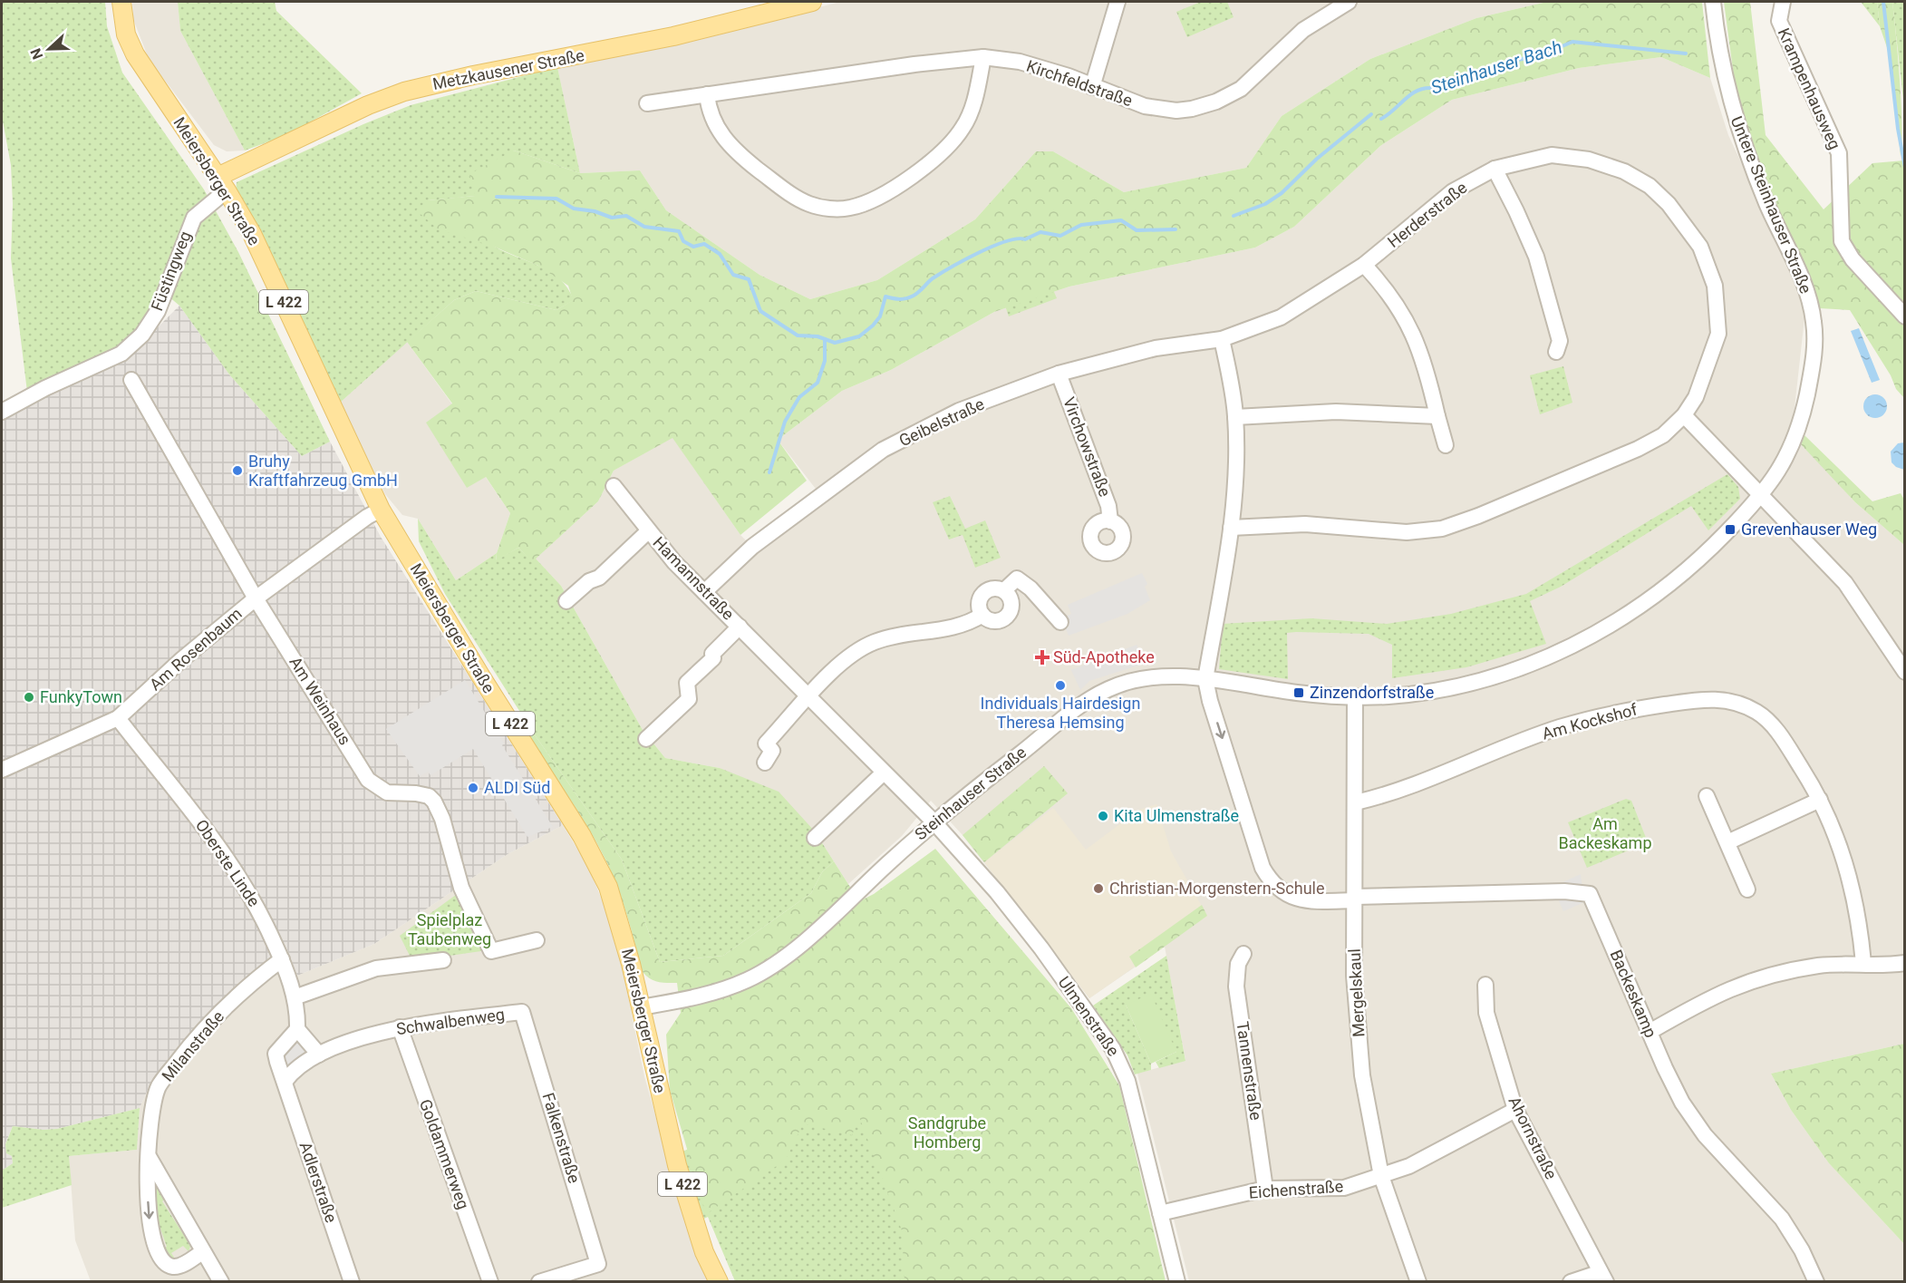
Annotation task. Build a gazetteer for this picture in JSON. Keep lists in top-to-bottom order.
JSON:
{
  "streets": {
    "main road": ["Metzkausener Straße", "Meiersberger Straße", "L 422"],
    "street": [
      "Kirchfeldstraße",
      "Krampenhausweg",
      "Untere Steinhauser Straße",
      "Herderstraße",
      "Füstingweg",
      "Geibelstraße",
      "Virchowstraße",
      "Hamannstraße",
      "Am Rosenbaum",
      "Am Weinhaus",
      "Am Kockshof",
      "Steinhauser Straße",
      "Oberste Linde",
      "Mergelskaul",
      "Backeskamp",
      "Ulmenstraße",
      "Schwalbenweg",
      "Milanstraße",
      "Tannenstraße",
      "Falkenstraße",
      "Ahornstraße",
      "Goldammerweg",
      "Adlerstraße",
      "Eichenstraße"
    ]
  },
  "crossings": [
    ["Metzkausener Straße", "Meiersberger Straße"],
    ["Metzkausener Straße", "Füstingweg"],
    ["Meiersberger Straße", "Füstingweg"],
    ["Meiersberger Straße", "Am Rosenbaum"],
    ["Meiersberger Straße", "Steinhauser Straße"],
    ["Untere Steinhauser Straße", "Steinhauser Straße"],
    ["Herderstraße", "Geibelstraße"],
    ["Geibelstraße", "Virchowstraße"],
    ["Geibelstraße", "Hamannstraße"],
    ["Hamannstraße", "Steinhauser Straße"],
    ["Hamannstraße", "Ulmenstraße"],
    ["Am Rosenbaum", "Am Weinhaus"],
    ["Am Rosenbaum", "Oberste Linde"],
    ["Am Kockshof", "Mergelskaul"],
    ["Steinhauser Straße", "Mergelskaul"],
    ["Steinhauser Straße", "Ulmenstraße"],
    ["Oberste Linde", "Milanstraße"],
    ["Oberste Linde", "Adlerstraße"],
    ["Mergelskaul", "Backeskamp"],
    ["Mergelskaul", "Eichenstraße"],
    ["Ulmenstraße", "Eichenstraße"],
    ["Schwalbenweg", "Falkenstraße"],
    ["Schwalbenweg", "Goldammerweg"],
    ["Tannenstraße", "Eichenstraße"],
    ["Ahornstraße", "Eichenstraße"]
  ],
  "water": ["Steinhauser Bach"],
  "parks": ["Am Backeskamp", "Spielplaz Taubenweg", "Sandgrube Homberg"],
  "places": {
    "other": [
      "Bruhy Kraftfahrzeug GmbH",
      "Individuals Hairdesign Theresa Hemsing",
      "FunkyTown",
      "ALDI Süd",
      "Kita Ulmenstraße",
      "Christian-Morgenstern-Schule"
    ],
    "transit": ["Grevenhauser Weg", "Zinzendorfstraße"],
    "health": ["Süd-Apotheke"]
  },
  "north": "left"
}
